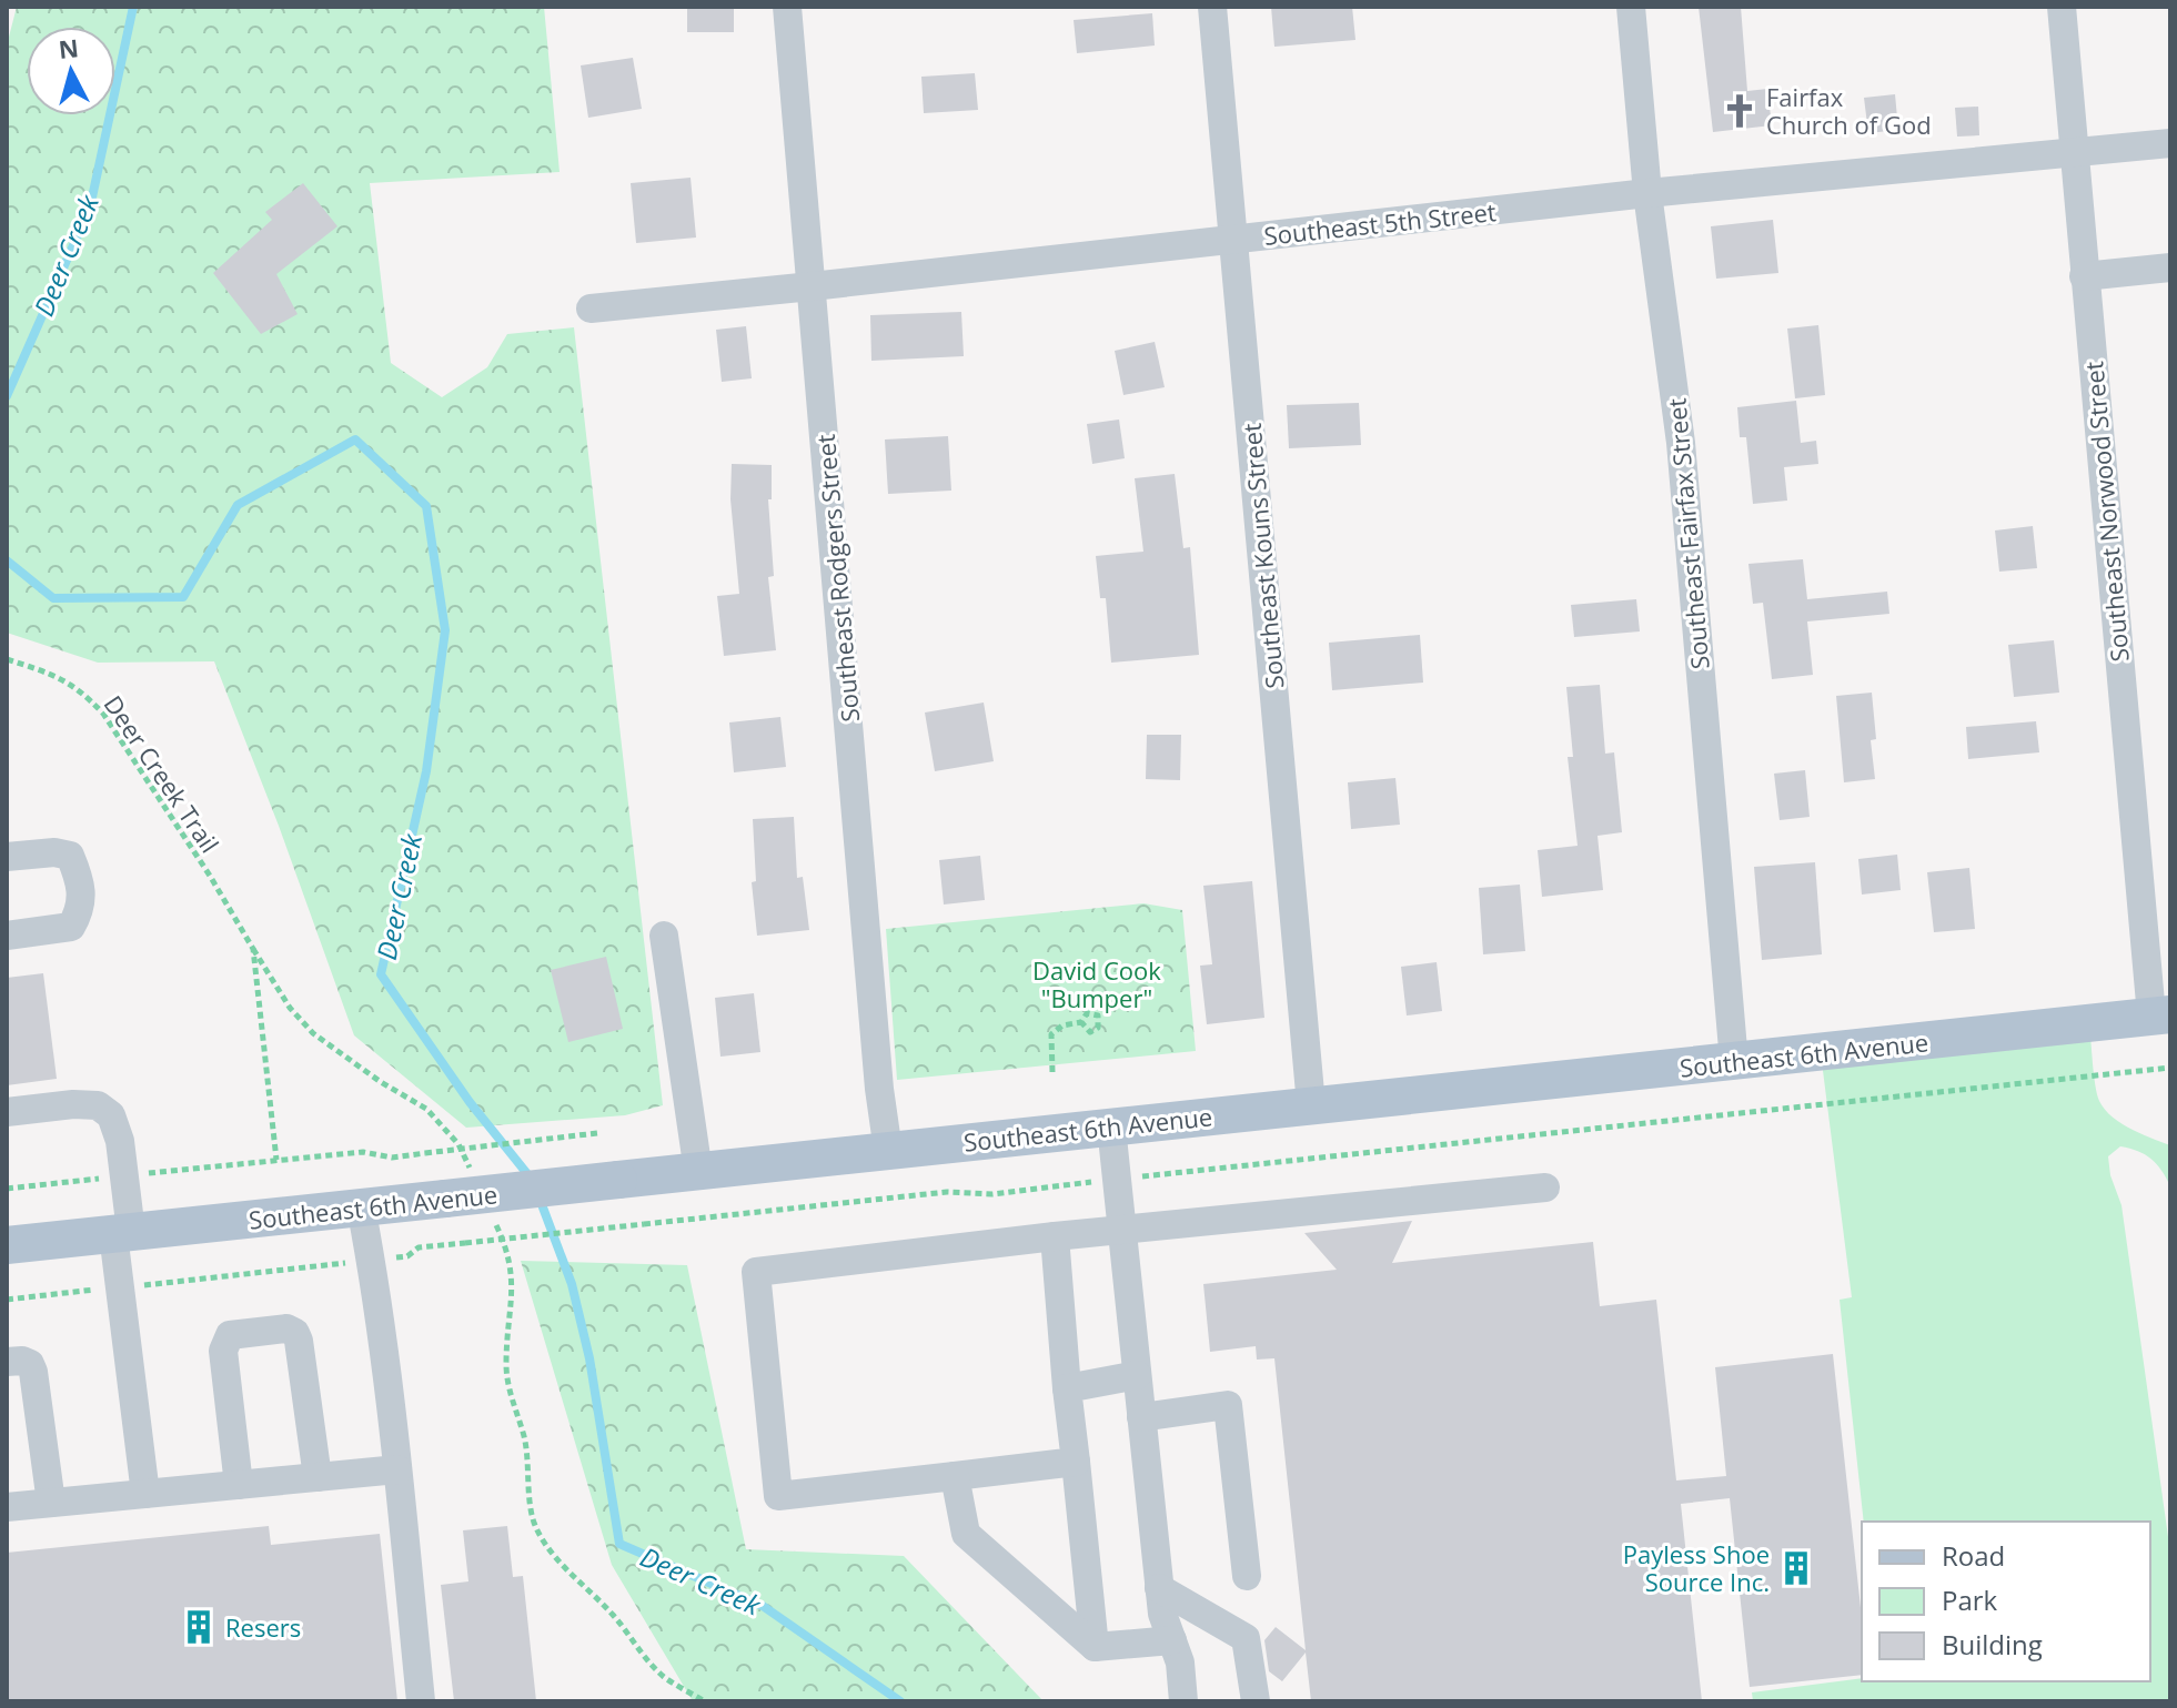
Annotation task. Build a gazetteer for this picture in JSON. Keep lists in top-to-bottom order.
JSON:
{
  "streets": {
    "main road": ["Southeast 6th Avenue"],
    "street": [
      "Southeast 5th Street",
      "Southeast Norwood Street",
      "Southeast Fairfax Street",
      "Southeast Kouns Street",
      "Southeast Rodgers Street"
    ],
    "path": ["Deer Creek Trail"]
  },
  "crossings": [
    ["Southeast 5th Street", "Southeast Norwood Street"],
    ["Southeast 5th Street", "Southeast Fairfax Street"],
    ["Southeast 5th Street", "Southeast Kouns Street"],
    ["Southeast 5th Street", "Southeast Rodgers Street"],
    ["Southeast Norwood Street", "Southeast 6th Avenue"],
    ["Southeast Fairfax Street", "Southeast 6th Avenue"],
    ["Southeast Kouns Street", "Southeast 6th Avenue"],
    ["Southeast Rodgers Street", "Southeast 6th Avenue"],
    ["Deer Creek Trail", "Southeast 6th Avenue"]
  ],
  "water": ["Deer Creek"],
  "parks": ["David Cook \"Bumper\""],
  "places": {
    "church": ["Fairfax Church of God"],
    "building": ["Payless Shoe Source Inc.", "Resers"]
  },
  "legend": ["Road", "Park", "Building"],
  "north": "top"
}
